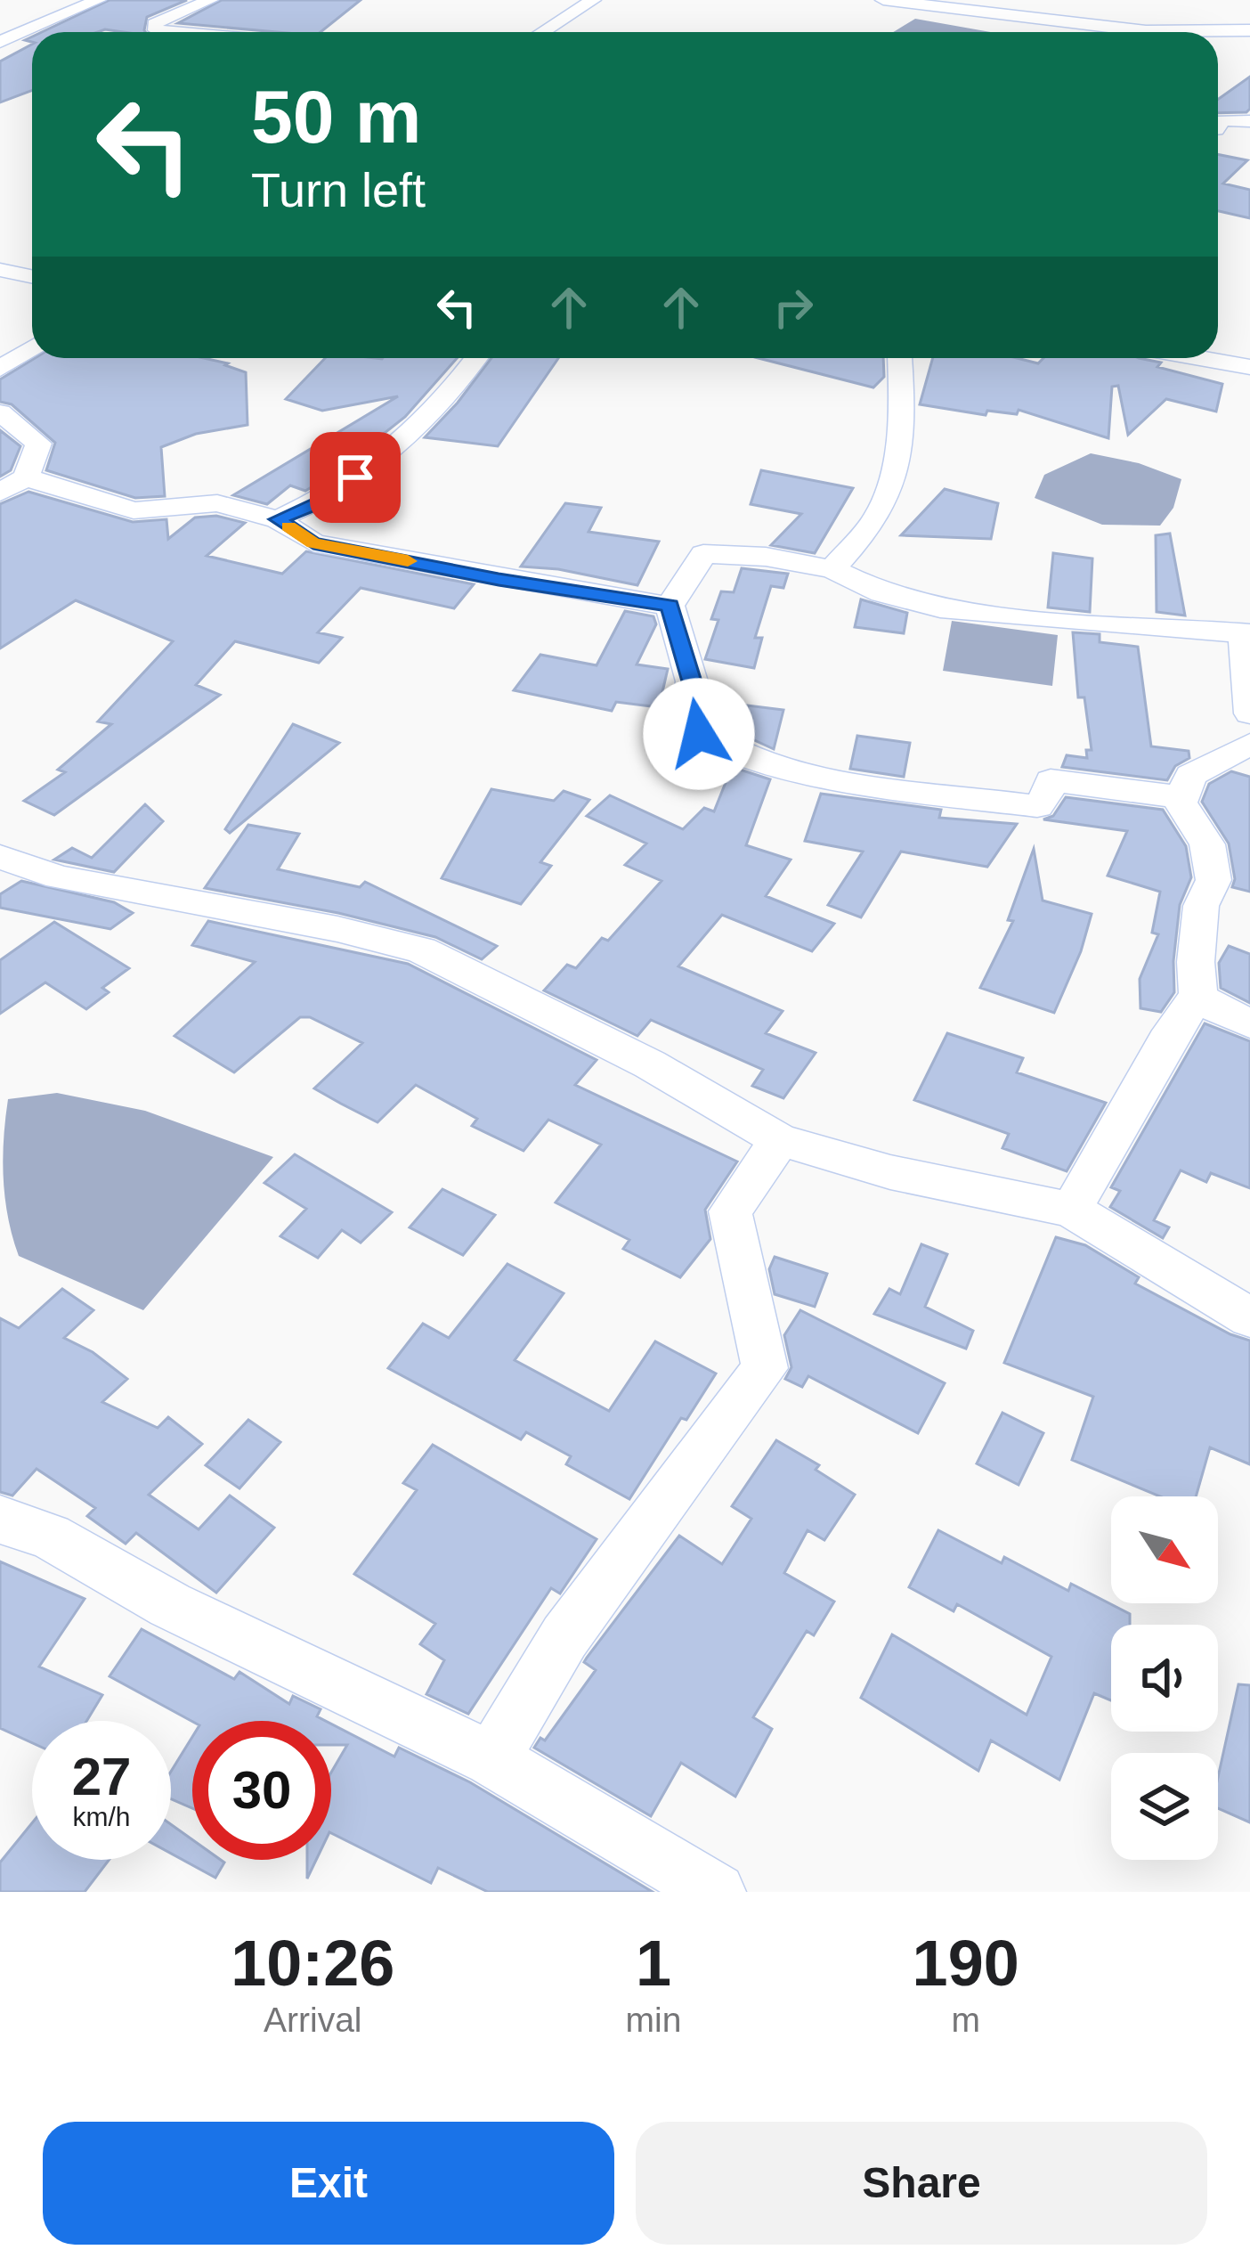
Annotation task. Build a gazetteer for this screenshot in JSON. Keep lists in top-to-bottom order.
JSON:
{
  "north": "bottom right",
  "page": {
    "turn": ["50 m", "Turn left"],
    "speed": "27 km/h",
    "limit": "30",
    "eta": [
      "10:26",
      "Arrival",
      "1",
      "min",
      "190",
      "m"
    ],
    "buttons": ["Exit", "Share"]
  }
}
